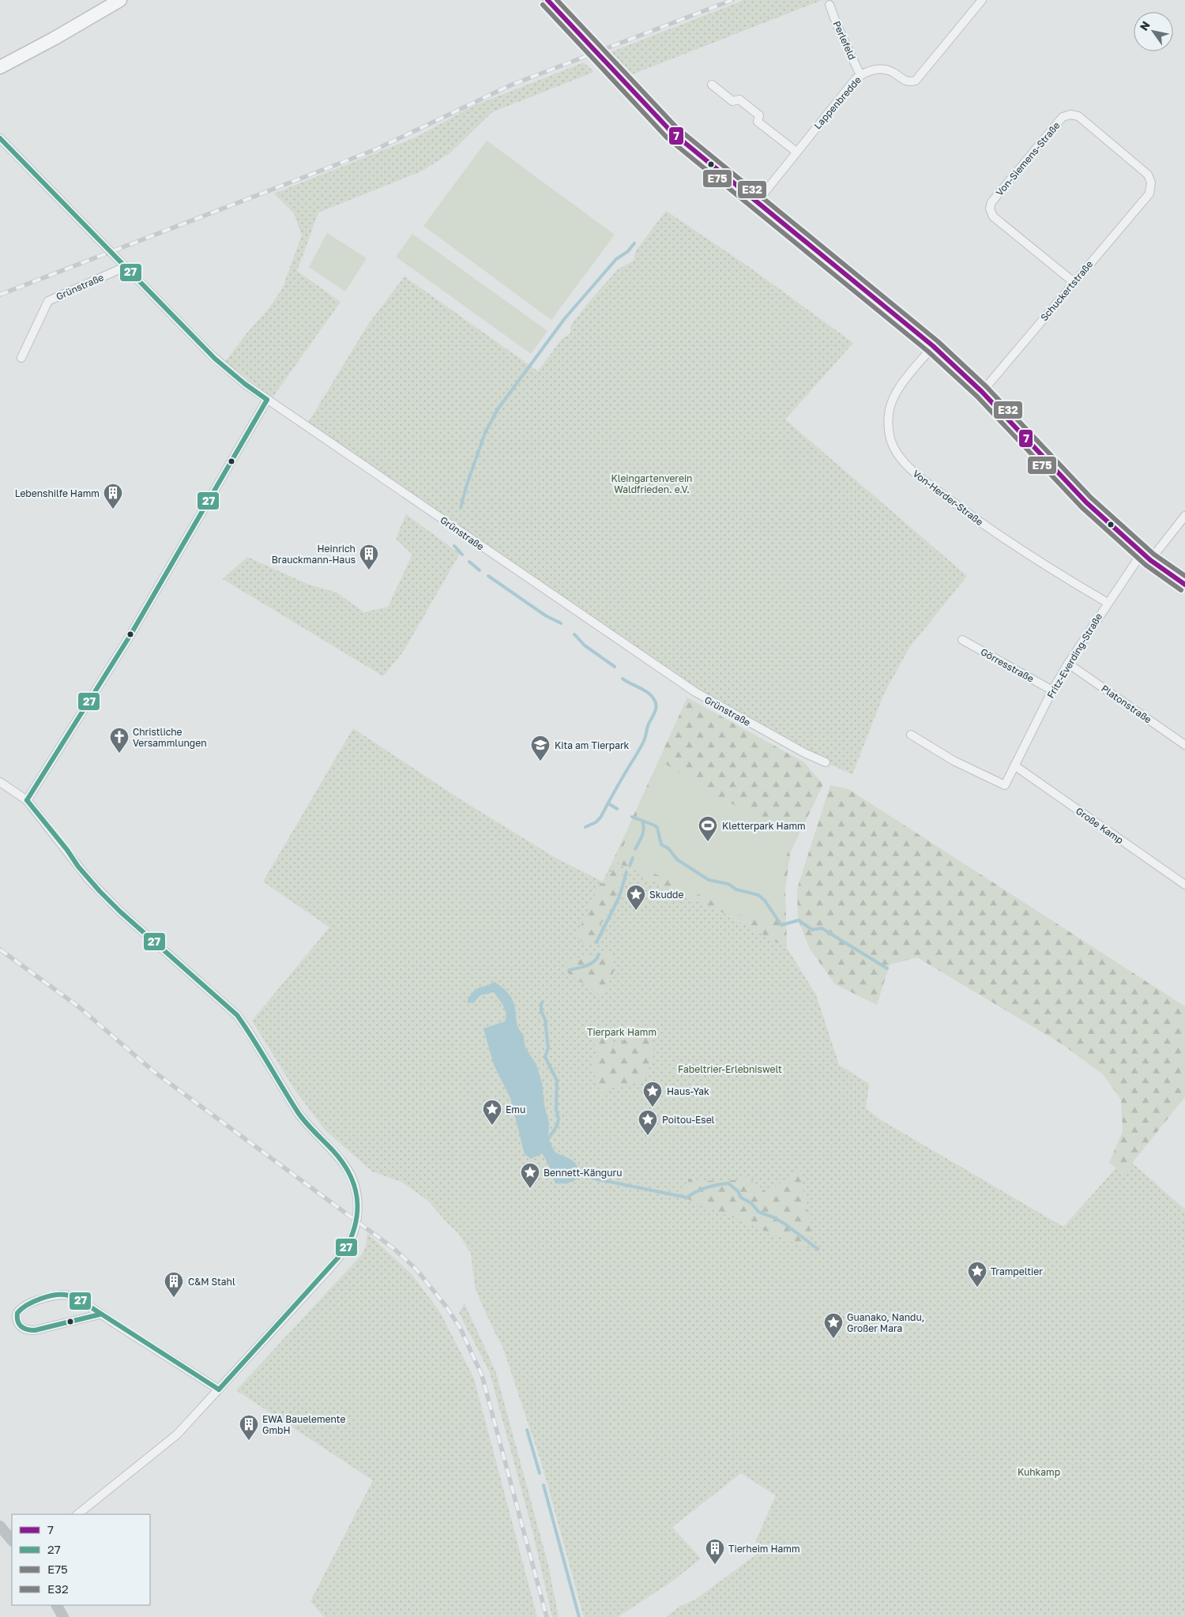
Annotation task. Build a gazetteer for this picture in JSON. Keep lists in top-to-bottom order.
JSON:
{
  "streets": {
    "street": [
      "Perlefeld",
      "Lappenbredde",
      "Von-Siemens-Straße",
      "Grünstraße",
      "Schuckertstraße",
      "Von-Herder-Straße",
      "Fritz-Everding-Straße",
      "Görresstraße",
      "Platonstraße",
      "Große Kamp"
    ]
  },
  "crossings": [
    ["Perlefeld", "Lappenbredde"],
    ["Von-Siemens-Straße", "Schuckertstraße"],
    ["Von-Herder-Straße", "Fritz-Everding-Straße"],
    ["Fritz-Everding-Straße", "Görresstraße"],
    ["Fritz-Everding-Straße", "Platonstraße"],
    ["Fritz-Everding-Straße", "Große Kamp"]
  ],
  "parks": [
    "Kleingartenverein Waldfrieden. e.V.",
    "Tierpark Hamm",
    "Fabeltrier-Erlebniswelt",
    "Kuhkamp"
  ],
  "places": {
    "building": [
      "Lebenshilfe Hamm",
      "Heinrich Brauckmann-Haus",
      "C&M Stahl",
      "EWA Bauelemente GmbH",
      "Tierheim Hamm"
    ],
    "church": ["Christliche Versammlungen"],
    "school or university": ["Kita am Tierpark"],
    "sports": ["Kletterpark Hamm"],
    "place": [
      "Skudde",
      "Haus-Yak",
      "Emu",
      "Poitou-Esel",
      "Bennett-Känguru",
      "Trampeltier",
      "Guanako, Nandu, Großer Mara"
    ]
  },
  "lines": [
    "transit line 7",
    "transit line E32",
    "transit line E75",
    "transit line 27"
  ],
  "legend": [
    "7",
    "27",
    "E75",
    "E32"
  ],
  "north": "top left"
}
